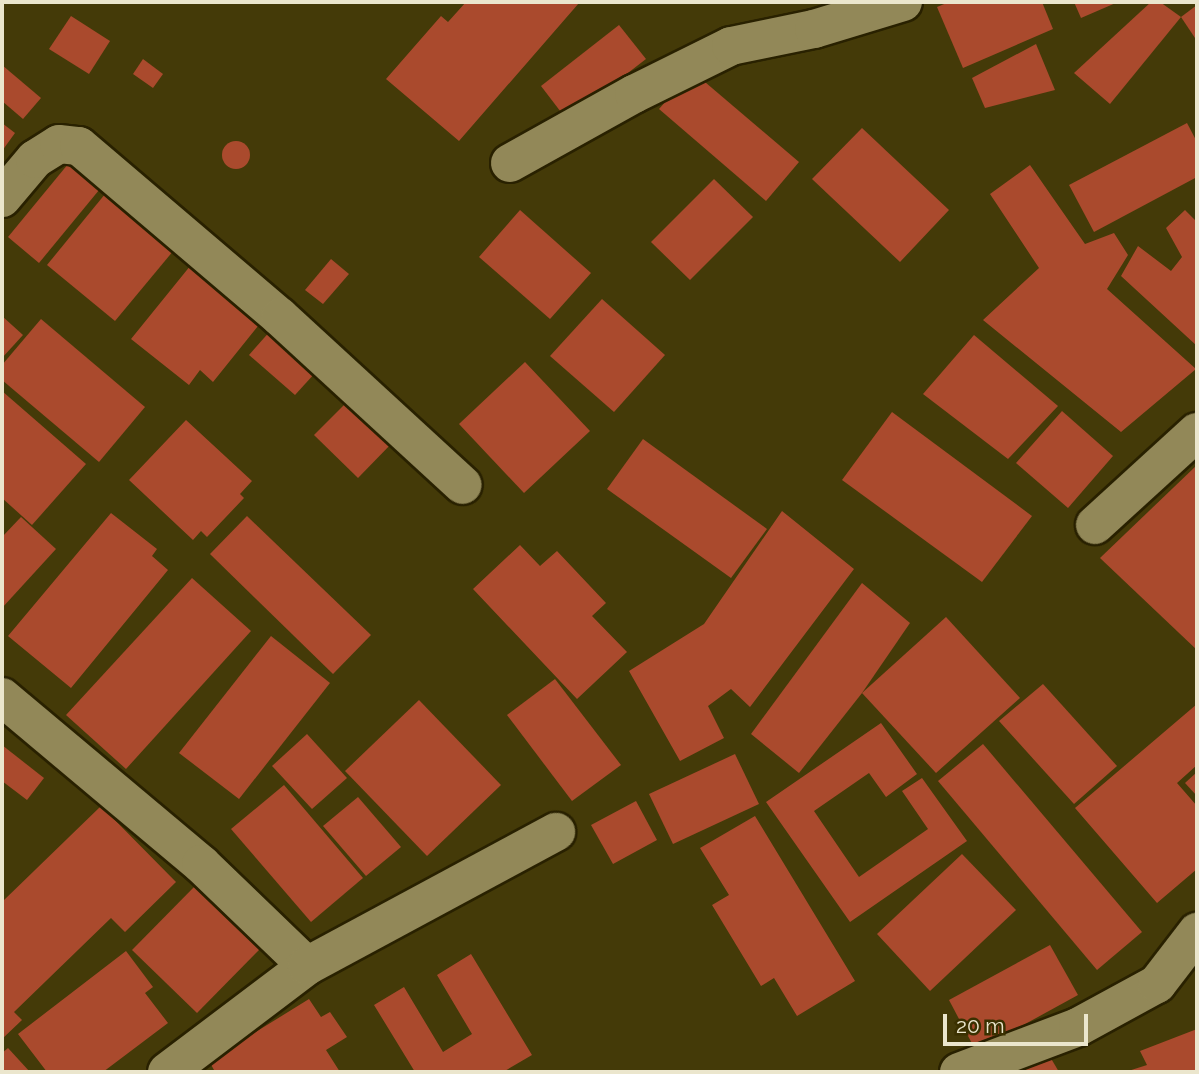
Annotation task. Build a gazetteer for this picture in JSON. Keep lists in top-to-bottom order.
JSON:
{
  "scale_bar": "20 m"
}
